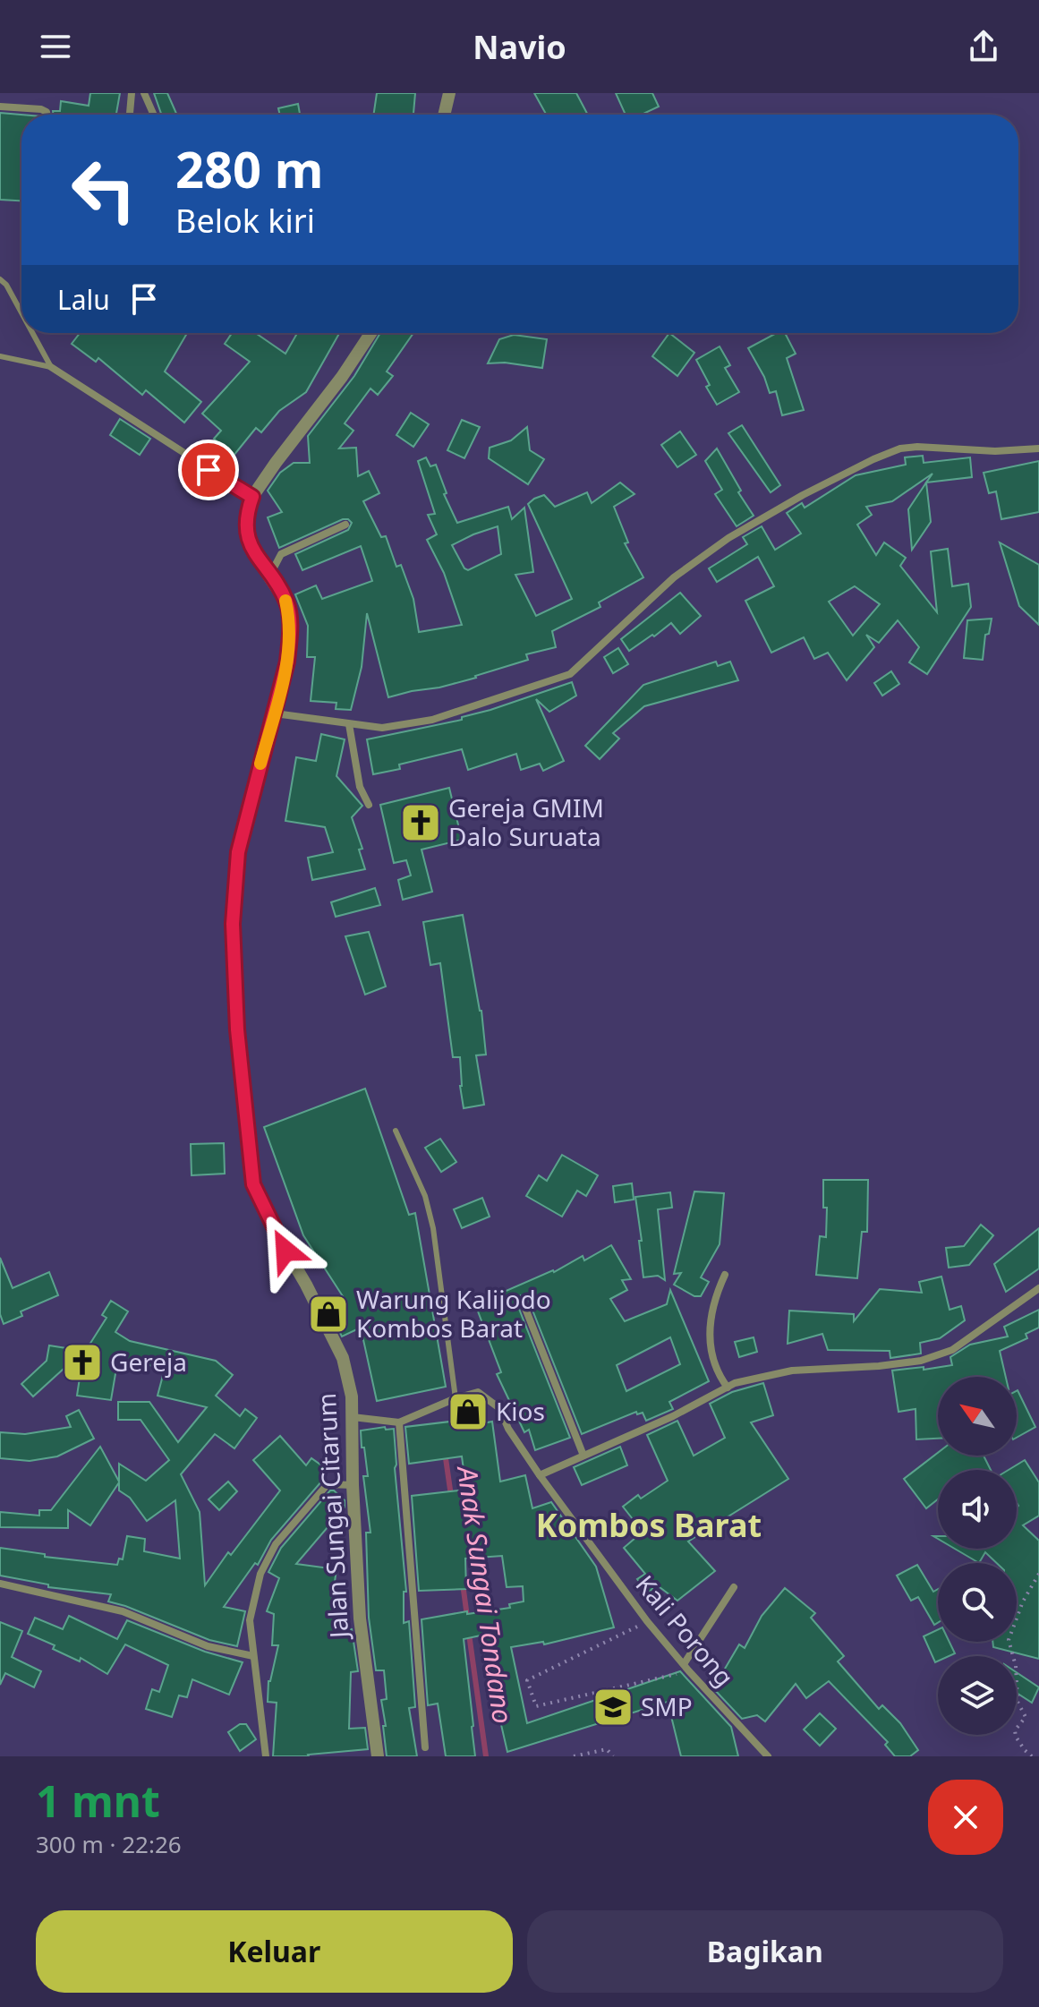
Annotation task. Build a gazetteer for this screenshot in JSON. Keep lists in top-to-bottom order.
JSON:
{
  "streets": {
    "street": ["Jalan Sungai Citarum", "Kali Porong"]
  },
  "crossings": [
    ["Jalan Sungai Citarum", "Kali Porong"]
  ],
  "districts": ["Kombos Barat"],
  "water": ["Anak Sungai Tondano"],
  "places": {
    "church": ["Gereja GMIM Dalo Suruata", "Gereja"],
    "shop": ["Warung Kalijodo Kombos Barat", "Kios"],
    "school or university": ["SMP"]
  },
  "north": "top left",
  "page": {
    "header": "Navio",
    "turn": ["280 m", "Belok kiri"],
    "then": "Lalu",
    "heading": ["1 mnt", "300 m · 22:26"],
    "buttons": ["Keluar", "Bagikan"]
  }
}
